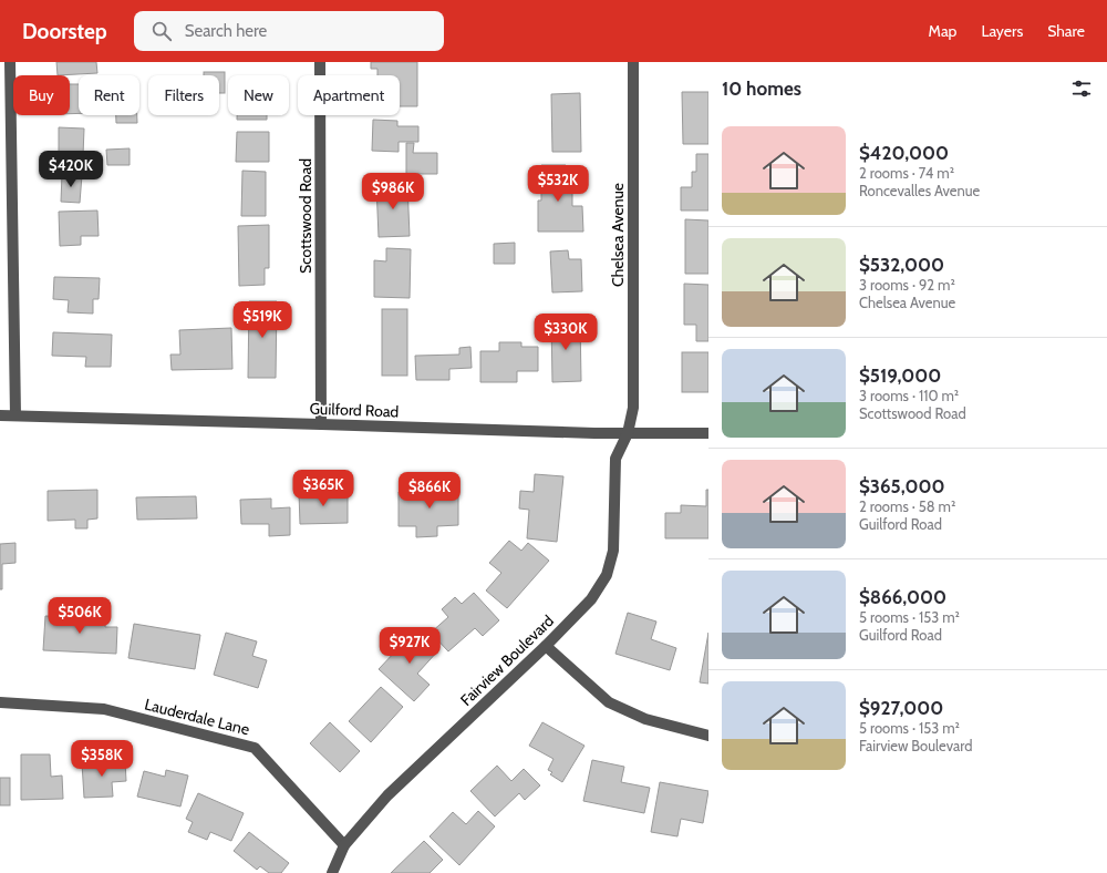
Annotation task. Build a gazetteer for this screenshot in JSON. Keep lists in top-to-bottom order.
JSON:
{
  "streets": {
    "street": [
      "Scottswood Road",
      "Chelsea Avenue",
      "Guilford Road",
      "Fairview Boulevard",
      "Lauderdale Lane"
    ]
  },
  "crossings": [
    ["Scottswood Road", "Guilford Road"],
    ["Chelsea Avenue", "Guilford Road"],
    ["Chelsea Avenue", "Fairview Boulevard"],
    ["Guilford Road", "Fairview Boulevard"],
    ["Fairview Boulevard", "Lauderdale Lane"]
  ],
  "page": {
    "header": "Doorstep",
    "search": "Search here",
    "nav": ["Map", "Layers", "Share"],
    "heading": "10 homes",
    "chip": [
      "Buy",
      "Rent",
      "Filters",
      "New",
      "Apartment"
    ],
    "list": [
      {
        "name": "$420,000",
        "note": "2 rooms · 74 m² · Roncevalles Avenue"
      },
      {
        "name": "$532,000",
        "note": "3 rooms · 92 m² · Chelsea Avenue"
      },
      {
        "name": "$519,000",
        "note": "3 rooms · 110 m² · Scottswood Road"
      },
      {
        "name": "$365,000",
        "note": "2 rooms · 58 m² · Guilford Road"
      },
      {
        "name": "$866,000",
        "note": "5 rooms · 153 m² · Guilford Road"
      },
      {
        "name": "$927,000",
        "note": "5 rooms · 153 m² · Fairview Boulevard"
      }
    ],
    "price": [
      "$420K",
      "$532K",
      "$986K",
      "$519K",
      "$330K",
      "$365K",
      "$866K",
      "$506K",
      "$927K",
      "$358K"
    ]
  }
}
